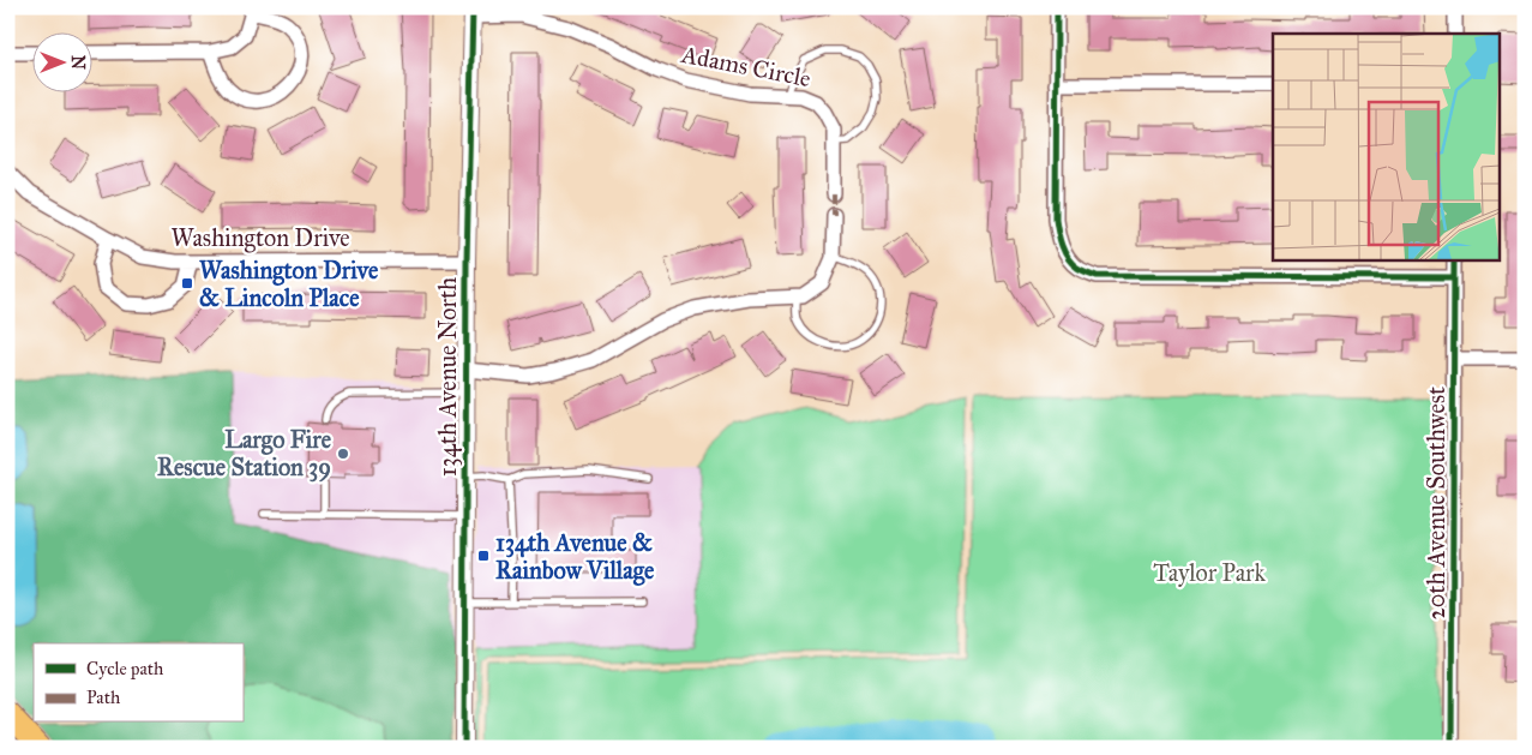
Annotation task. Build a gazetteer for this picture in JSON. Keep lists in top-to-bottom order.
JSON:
{
  "streets": {
    "street": [
      "Adams Circle",
      "Washington Drive",
      "134th Avenue North",
      "20th Avenue Southwest"
    ]
  },
  "crossings": [
    ["Adams Circle", "134th Avenue North"],
    ["Washington Drive", "134th Avenue North"]
  ],
  "parks": ["Taylor Park"],
  "places": {
    "transit": ["Washington Drive & Lincoln Place", "134th Avenue & Rainbow Village"],
    "other": ["Largo Fire Rescue Station 39"]
  },
  "legend": ["Cycle path", "Path"],
  "north": "right"
}
